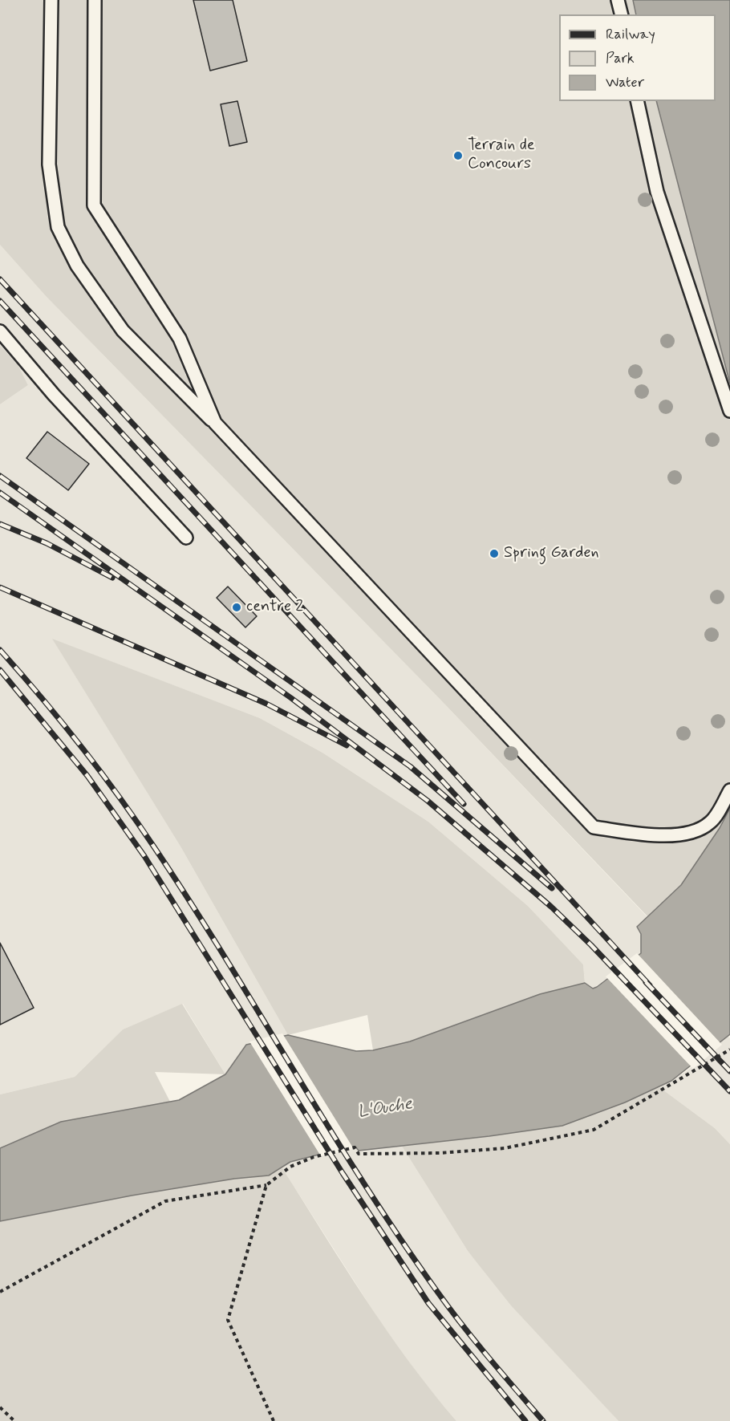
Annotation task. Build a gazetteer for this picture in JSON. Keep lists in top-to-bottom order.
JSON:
{
  "water": ["L'Ouche"],
  "places": ["Terrain de Concours", "Spring Garden", "centre 2"],
  "legend": ["Railway", "Park", "Water"]
}
